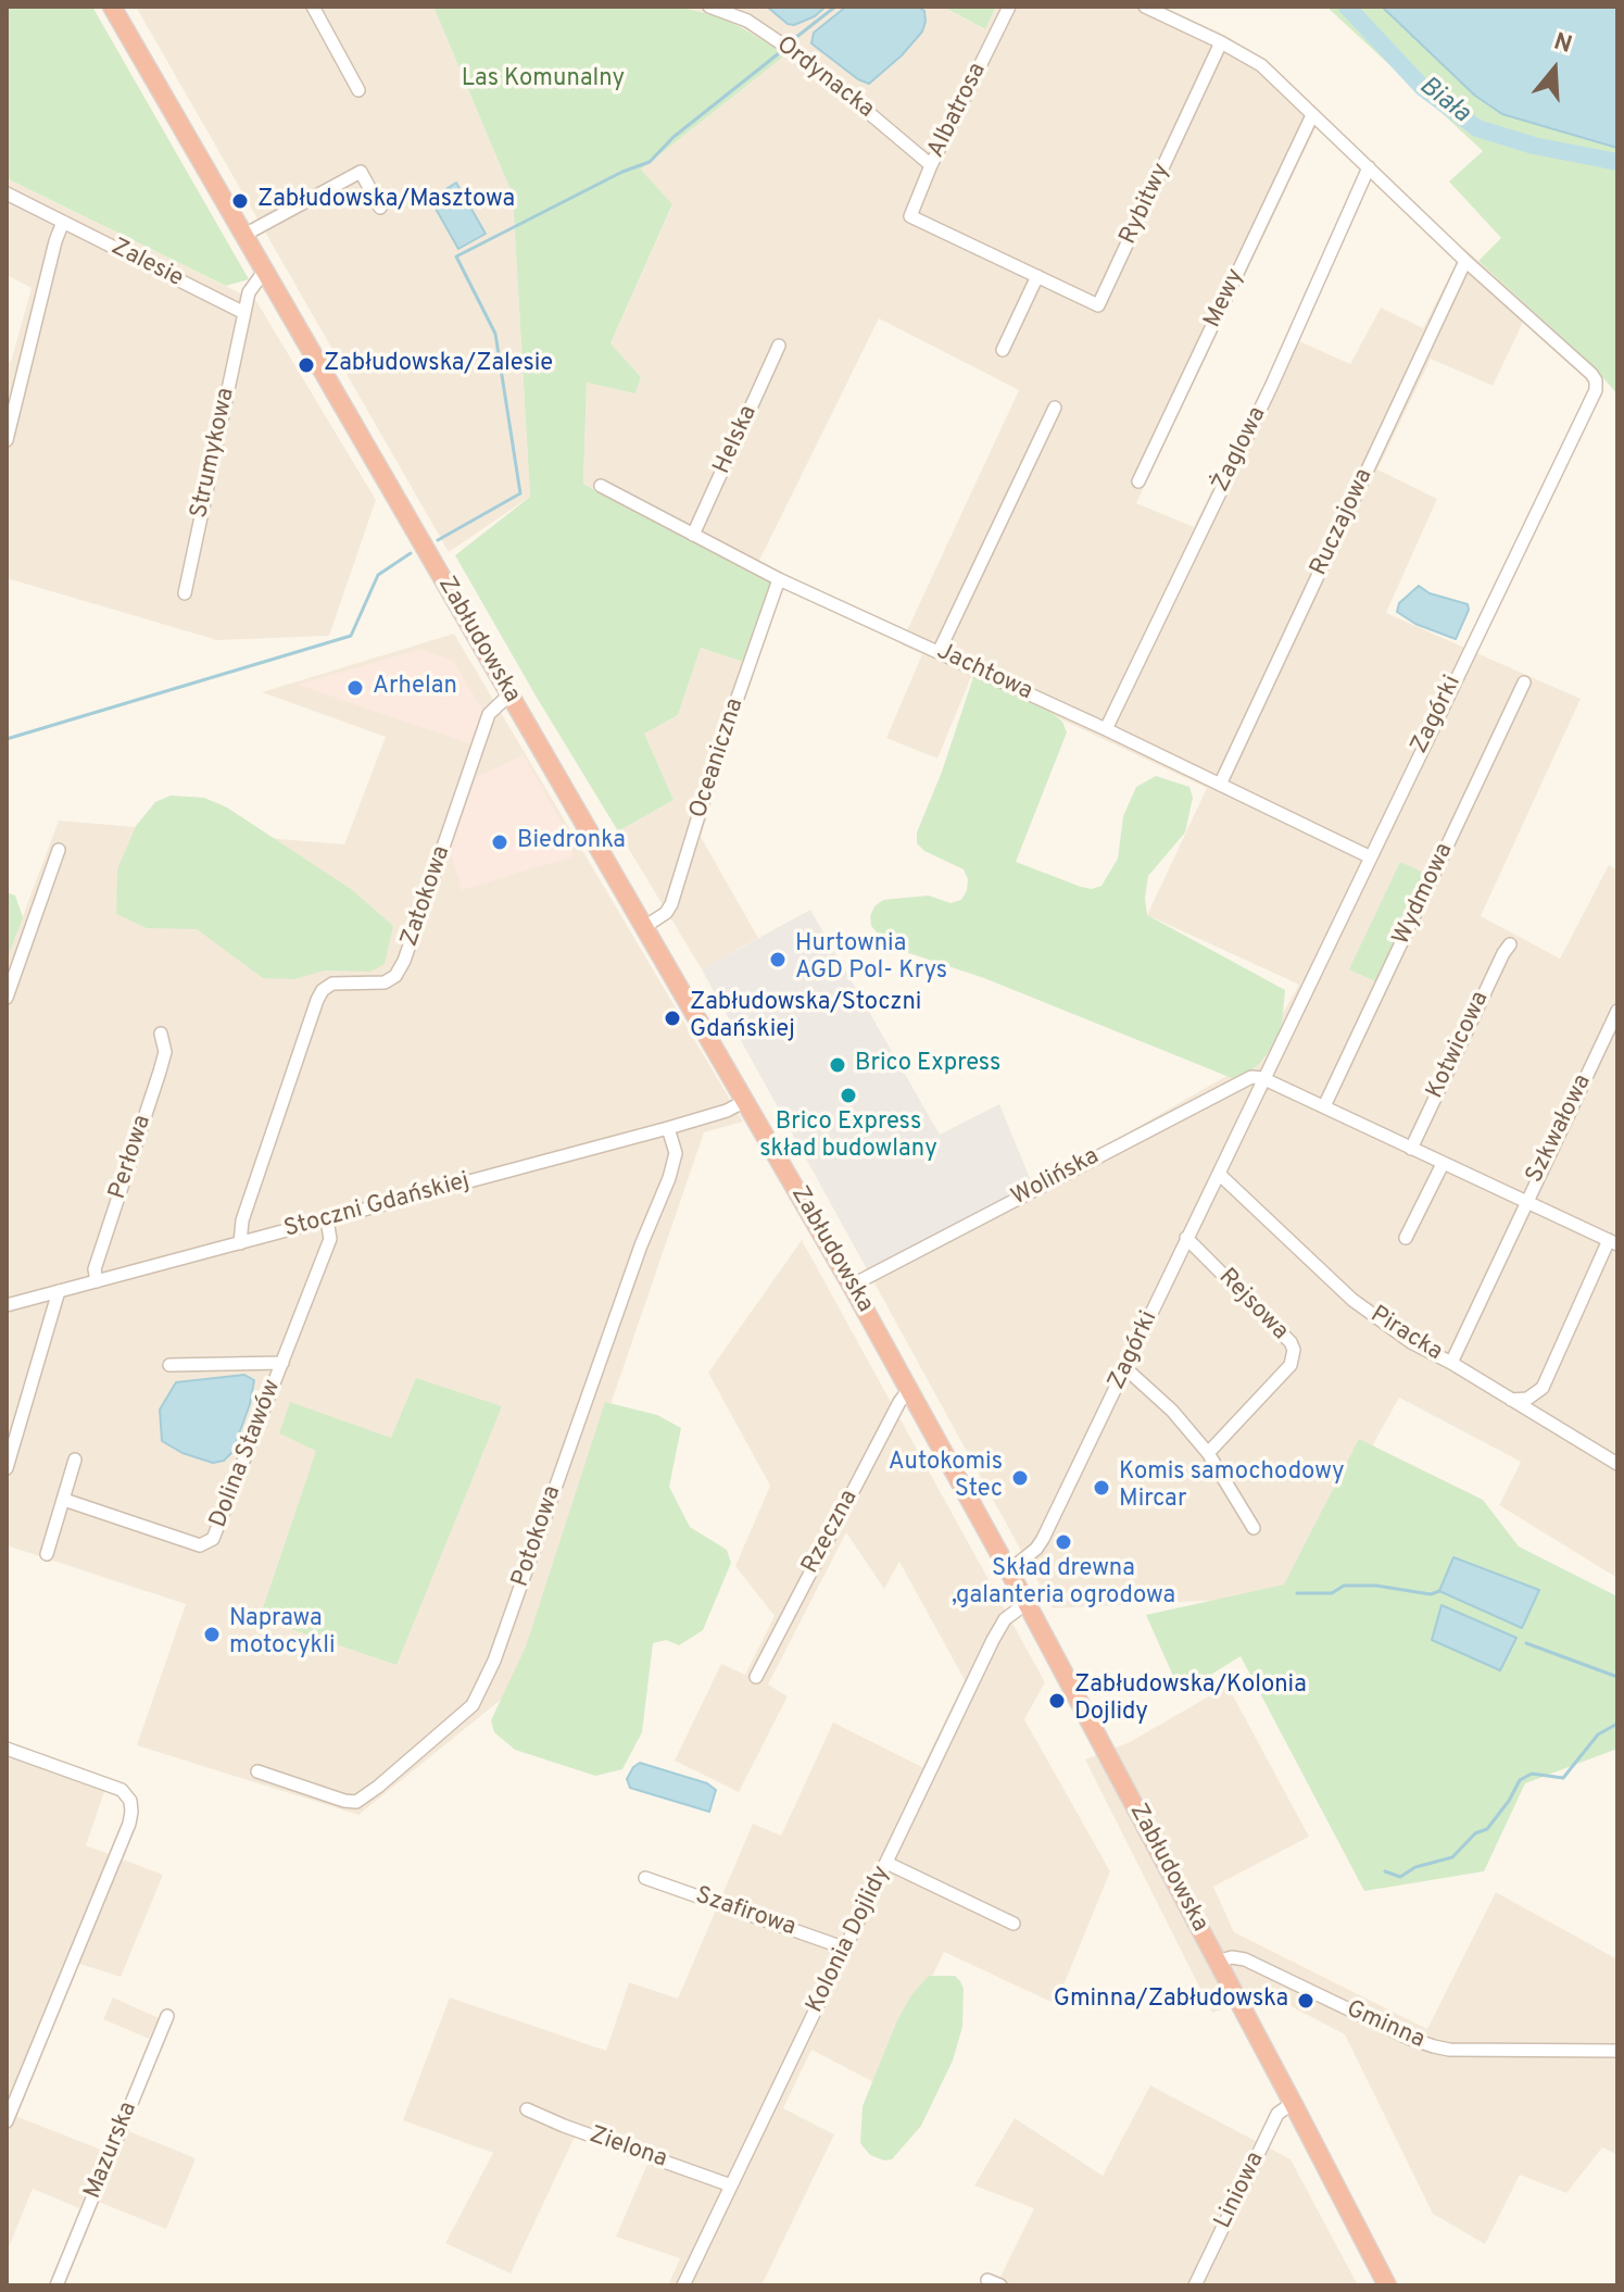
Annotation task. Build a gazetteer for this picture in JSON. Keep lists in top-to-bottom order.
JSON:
{
  "streets": {
    "highway": ["Zabłudowska"],
    "street": [
      "Ordynacka",
      "Albatrosa",
      "Rybitwy",
      "Zalesie",
      "Mewy",
      "Helska",
      "Żaglowa",
      "Strumykowa",
      "Ruczajowa",
      "Jachtowa",
      "Zagórki",
      "Oceaniczna",
      "Wydmowa",
      "Zatokowa",
      "Kotwicowa",
      "Szkwałowa",
      "Perłowa",
      "Wolińska",
      "Stoczni Gdańskiej",
      "Rejsowa",
      "Piracka",
      "Dolina Stawów",
      "Rzeczna",
      "Potokowa",
      "Szafirowa",
      "Kolonia Dojlidy",
      "Gminna",
      "Zielona",
      "Mazurska",
      "Liniowa"
    ]
  },
  "crossings": [
    ["Ordynacka", "Albatrosa"],
    ["Albatrosa", "Rybitwy"],
    ["Rybitwy", "Zagórki"],
    ["Zalesie", "Strumykowa"],
    ["Mewy", "Zagórki"],
    ["Helska", "Jachtowa"],
    ["Żaglowa", "Jachtowa"],
    ["Żaglowa", "Zagórki"],
    ["Ruczajowa", "Jachtowa"],
    ["Ruczajowa", "Zagórki"],
    ["Zabłudowska", "Zagórki"],
    ["Zabłudowska", "Oceaniczna"],
    ["Zabłudowska", "Zatokowa"],
    ["Zabłudowska", "Wolińska"],
    ["Zabłudowska", "Stoczni Gdańskiej"],
    ["Zabłudowska", "Rzeczna"],
    ["Zabłudowska", "Kolonia Dojlidy"],
    ["Zabłudowska", "Gminna"],
    ["Zabłudowska", "Liniowa"],
    ["Jachtowa", "Zagórki"],
    ["Jachtowa", "Oceaniczna"],
    ["Zagórki", "Wolińska"],
    ["Zagórki", "Rejsowa"],
    ["Zagórki", "Piracka"],
    ["Zatokowa", "Stoczni Gdańskiej"],
    ["Szkwałowa", "Piracka"],
    ["Perłowa", "Stoczni Gdańskiej"],
    ["Stoczni Gdańskiej", "Dolina Stawów"],
    ["Stoczni Gdańskiej", "Potokowa"],
    ["Szafirowa", "Kolonia Dojlidy"],
    ["Kolonia Dojlidy", "Zielona"]
  ],
  "water": ["Biała"],
  "parks": ["Las Komunalny"],
  "places": [
    "Zabłudowska/Masztowa",
    "Zabłudowska/Zalesie",
    "Arhelan",
    "Biedronka",
    "Hurtownia AGD Pol- Krys",
    "Zabłudowska/Stoczni Gdańskiej",
    "Brico Express",
    "Brico Express skład budowlany",
    "Autokomis Stec",
    "Komis samochodowy Mircar",
    "Skład drewna ,galanteria ogrodowa",
    "Naprawa motocykli",
    "Zabłudowska/Kolonia Dojlidy",
    "Gminna/Zabłudowska"
  ],
  "north": "top"
}
